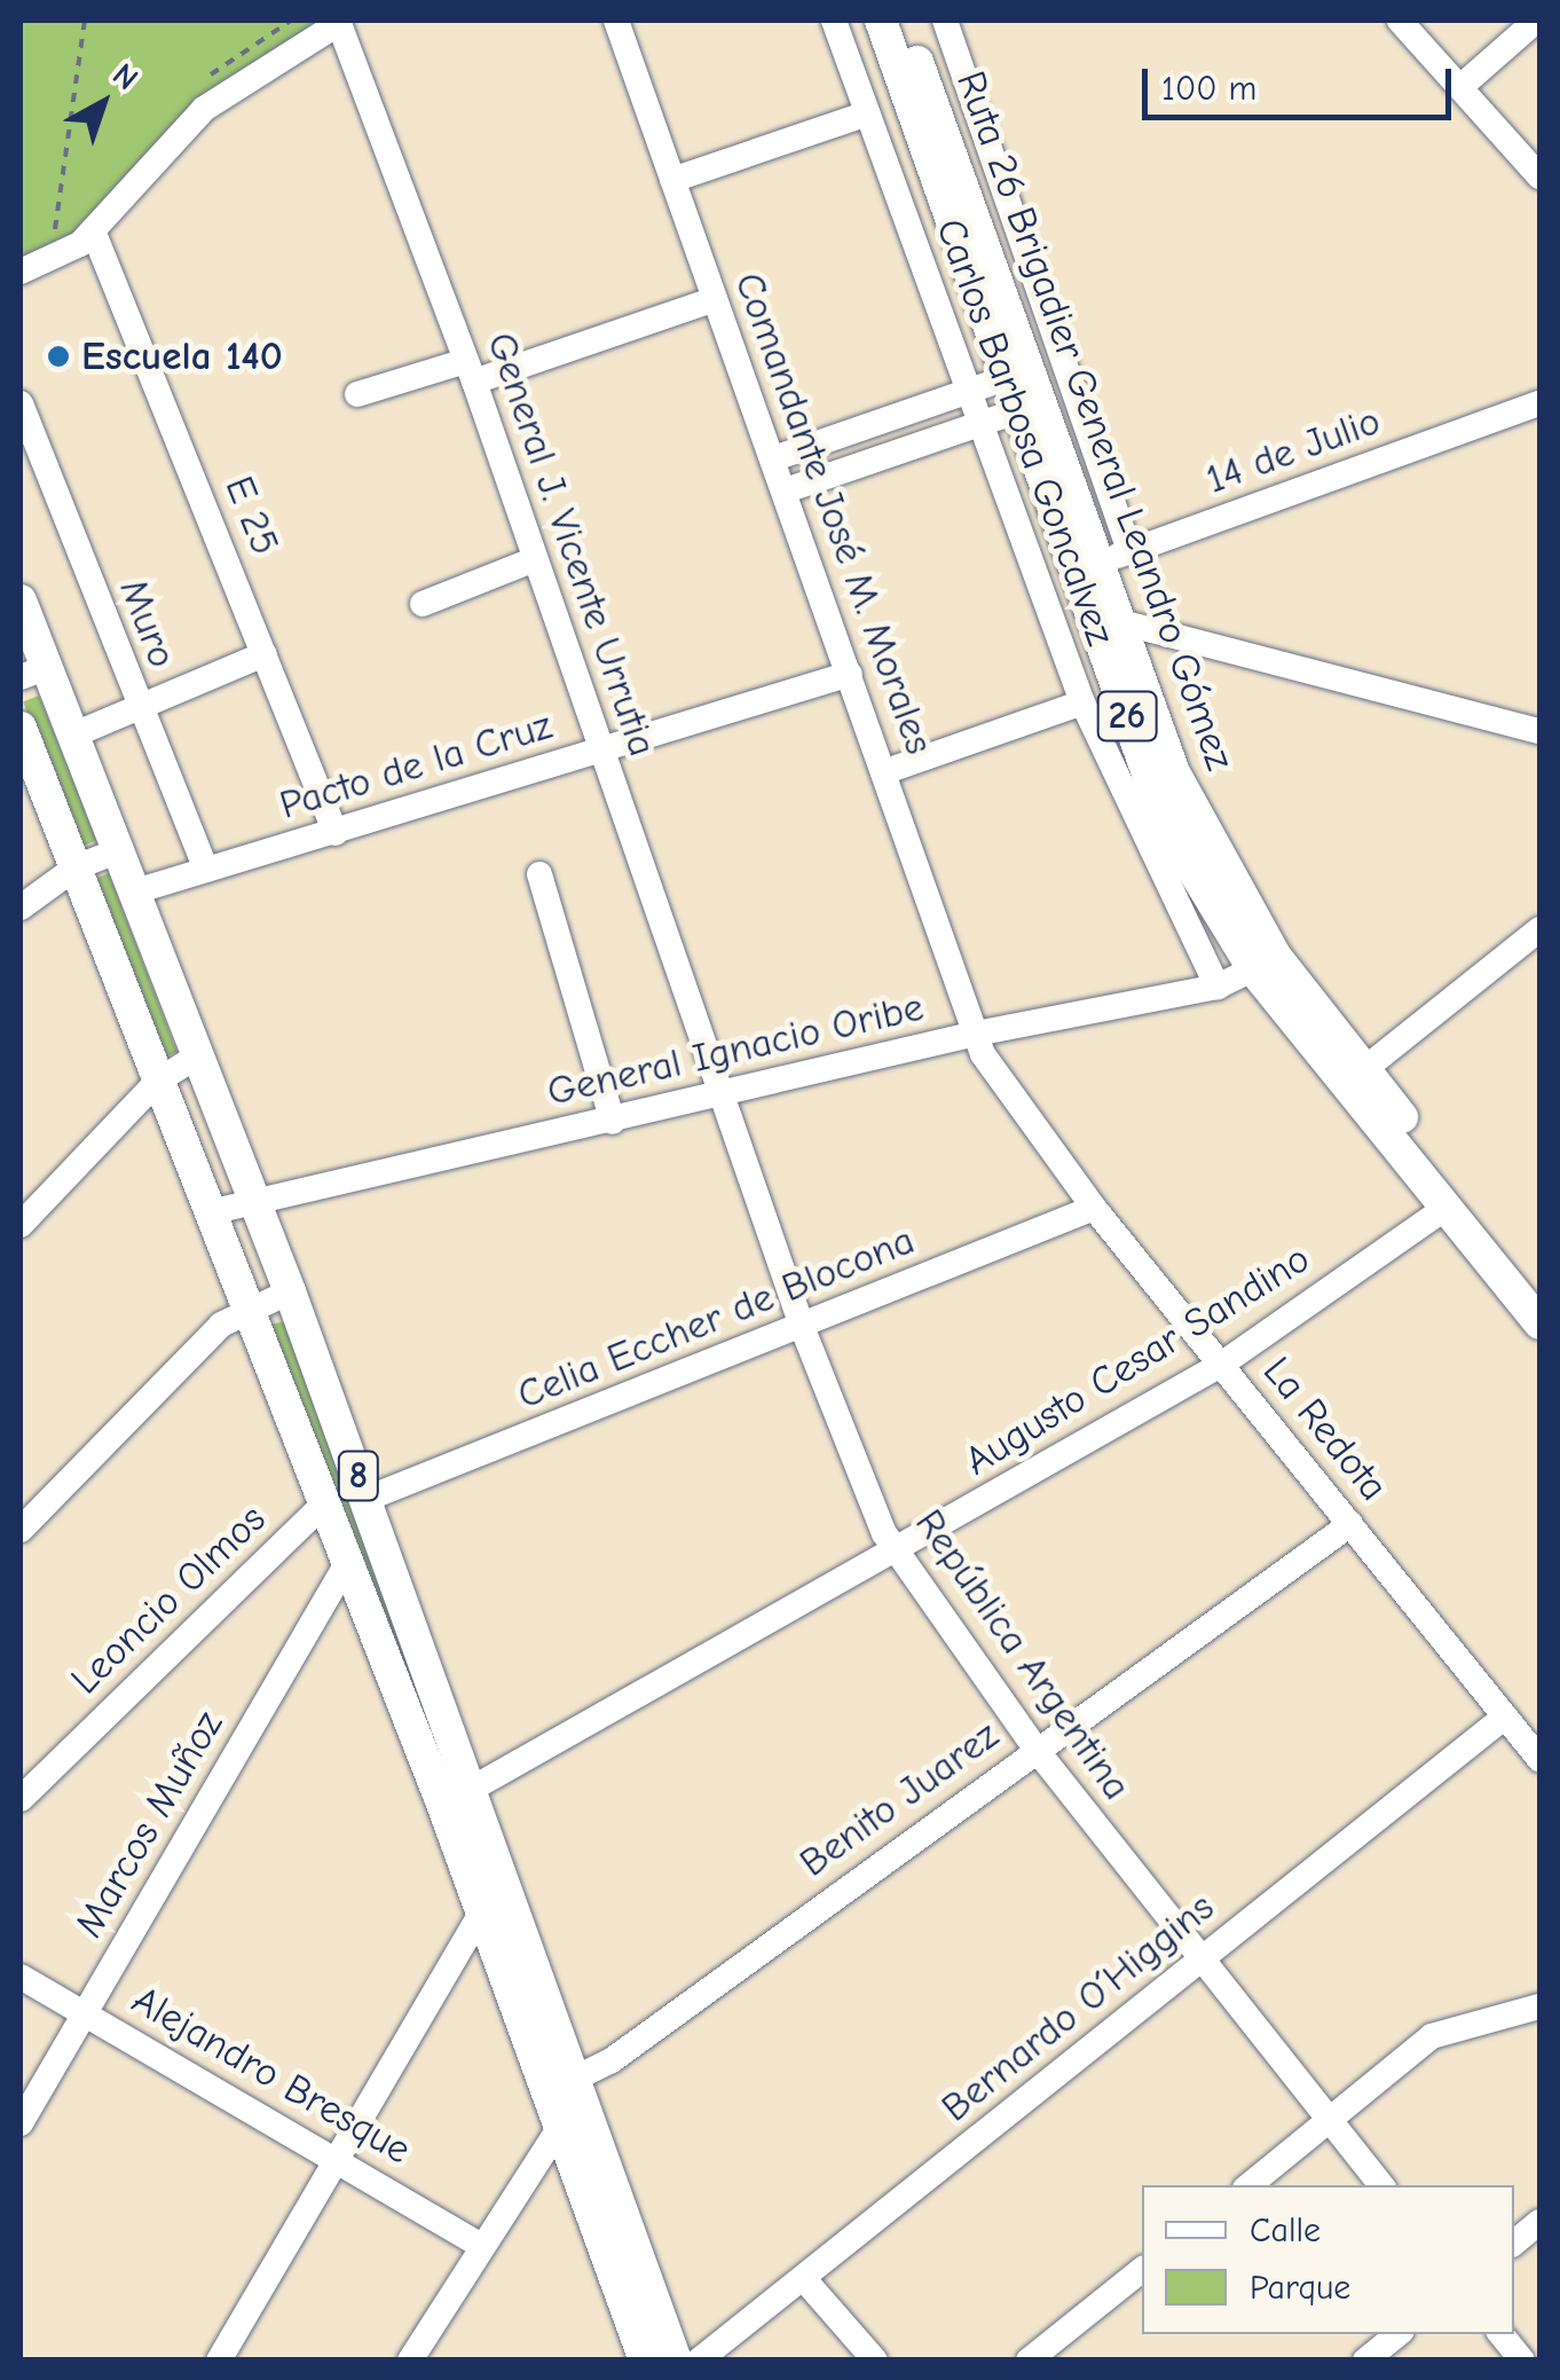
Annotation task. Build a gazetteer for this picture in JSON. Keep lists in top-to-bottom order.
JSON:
{
  "streets": {
    "main road": ["Ruta 26 Brigadier General Leandro Gómez", "26", "8"],
    "street": [
      "Carlos Barbosa Goncalvez",
      "14 de Julio",
      "Comandante José M. Morales",
      "E 25",
      "General J. Vicente Urrutia",
      "Muro",
      "Pacto de la Cruz",
      "General Ignacio Oribe",
      "Celia Eccher de Blocona",
      "Augusto Cesar Sandino",
      "La Redota",
      "Leoncio Olmos",
      "República Argentina",
      "Benito Juarez",
      "Marcos Muñoz",
      "Bernardo O´Higgins",
      "Alejandro Bresque"
    ]
  },
  "crossings": [
    ["Ruta 26 Brigadier General Leandro Gómez", "14 de Julio"],
    ["Ruta 26 Brigadier General Leandro Gómez", "General Ignacio Oribe"],
    ["Ruta 26 Brigadier General Leandro Gómez", "Augusto Cesar Sandino"],
    ["Carlos Barbosa Goncalvez", "General Ignacio Oribe"],
    ["Comandante José M. Morales", "Pacto de la Cruz"],
    ["Comandante José M. Morales", "General Ignacio Oribe"],
    ["Comandante José M. Morales", "La Redota"],
    ["E 25", "Pacto de la Cruz"],
    ["General J. Vicente Urrutia", "Pacto de la Cruz"],
    ["General J. Vicente Urrutia", "General Ignacio Oribe"],
    ["General J. Vicente Urrutia", "República Argentina"],
    ["Muro", "Pacto de la Cruz"],
    ["Pacto de la Cruz", "8"],
    ["General Ignacio Oribe", "La Redota"],
    ["General Ignacio Oribe", "8"],
    ["General Ignacio Oribe", "República Argentina"],
    ["Celia Eccher de Blocona", "La Redota"],
    ["Celia Eccher de Blocona", "8"],
    ["Celia Eccher de Blocona", "República Argentina"],
    ["Augusto Cesar Sandino", "La Redota"],
    ["Augusto Cesar Sandino", "8"],
    ["Augusto Cesar Sandino", "República Argentina"],
    ["La Redota", "Benito Juarez"],
    ["La Redota", "Bernardo O´Higgins"],
    ["8", "Leoncio Olmos"],
    ["8", "Benito Juarez"],
    ["8", "Marcos Muñoz"],
    ["República Argentina", "Benito Juarez"],
    ["República Argentina", "Bernardo O´Higgins"],
    ["Marcos Muñoz", "Alejandro Bresque"]
  ],
  "places": ["Escuela 140"],
  "legend": ["Calle", "Parque"],
  "scale_bar": "100 m",
  "north": "top right"
}
